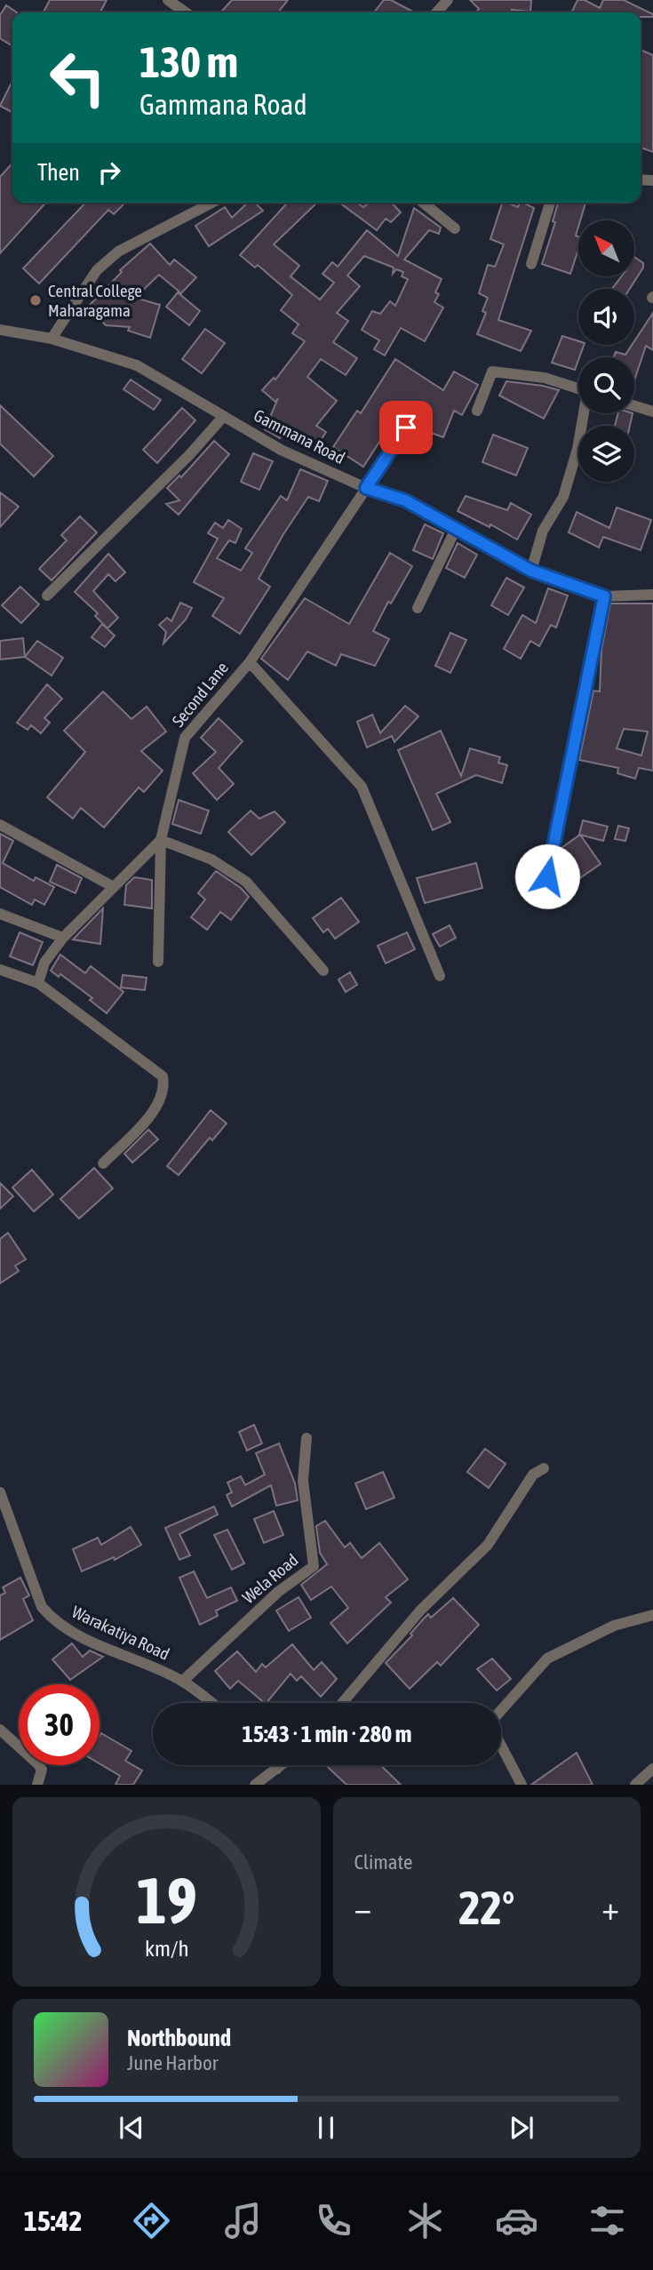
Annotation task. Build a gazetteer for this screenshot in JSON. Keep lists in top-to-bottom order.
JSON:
{
  "streets": {
    "street": [
      "Gammana Road",
      "Second Lane",
      "Wela Road",
      "Warakatiya Road"
    ]
  },
  "crossings": [
    ["Gammana Road", "Second Lane"],
    ["Wela Road", "Warakatiya Road"]
  ],
  "places": ["Central College Maharagama"],
  "north": "top left",
  "page": {
    "turn": ["130 m", "Gammana Road"],
    "then": "Then",
    "limit": "30",
    "trip": "15:43 · 1 min · 280 m",
    "tile": "Climate",
    "heat": ["−", "22°", "+"],
    "song": ["Northbound", "June Harbor"],
    "tabs": "15:42",
    "gauge": ["19", "km/h"]
  }
}
